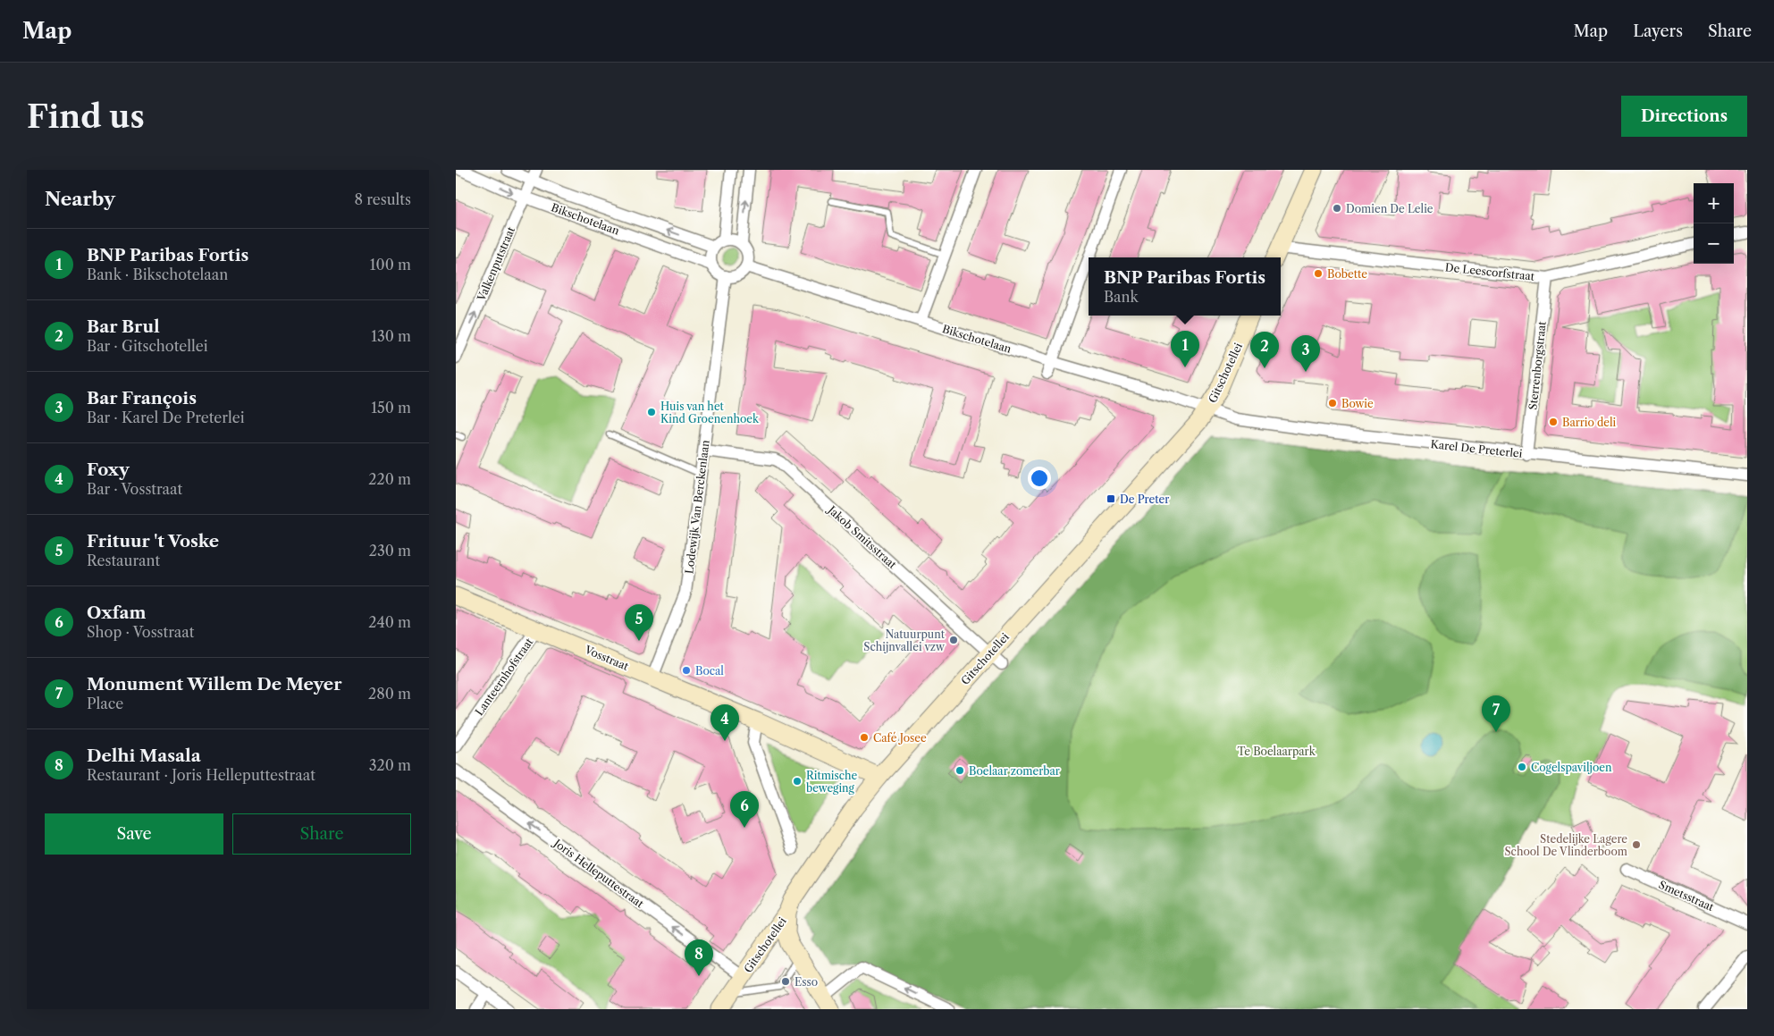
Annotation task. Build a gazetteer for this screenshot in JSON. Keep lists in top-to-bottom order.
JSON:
{
  "streets": {
    "street": [
      "Bikschotelaan",
      "Valkenputstraat",
      "De Leescorfstraat",
      "Sterrenborgstraat",
      "Gitschotellei",
      "Karel De Preterlei",
      "Lodewijk Van Berckenlaan",
      "Jakob Smitsstraat",
      "Vosstraat",
      "Lanteernhofstraat",
      "Joris Helleputtestraat",
      "Smetsstraat"
    ]
  },
  "crossings": [
    ["Bikschotelaan", "Valkenputstraat"],
    ["Bikschotelaan", "Gitschotellei"],
    ["Bikschotelaan", "Karel De Preterlei"],
    ["Bikschotelaan", "Lodewijk Van Berckenlaan"],
    ["De Leescorfstraat", "Sterrenborgstraat"],
    ["Sterrenborgstraat", "Karel De Preterlei"],
    ["Gitschotellei", "Karel De Preterlei"],
    ["Gitschotellei", "Jakob Smitsstraat"],
    ["Gitschotellei", "Vosstraat"],
    ["Gitschotellei", "Joris Helleputtestraat"],
    ["Lodewijk Van Berckenlaan", "Jakob Smitsstraat"],
    ["Lodewijk Van Berckenlaan", "Vosstraat"],
    ["Vosstraat", "Lanteernhofstraat"]
  ],
  "one_way": ["Valkenputstraat", "Joris Helleputtestraat"],
  "parks": ["Te Boelaarpark"],
  "places": {
    "other": [
      "Domien De Lelie",
      "Bobette",
      "Bowie",
      "Huis van het Kind Groenenhoek",
      "Barrio deli",
      "Natuurpunt Schijnvallei vzw",
      "Bocal",
      "Café Josee",
      "Cogelspaviljoen",
      "Boelaar zomerbar",
      "Ritmische beweging",
      "Stedelijke Lagere School De Vlinderboom",
      "Esso"
    ],
    "transit": ["De Preter"]
  },
  "page": {
    "header": "Map",
    "nav": ["Map", "Layers", "Share"],
    "buttons": [
      "Directions",
      ["Save", "Share"]
    ],
    "title": "Find us",
    "heading": ["Nearby", "8 results"],
    "map_buttons": ["+", "−"],
    "list": [
      {
        "mark": "1",
        "name": "BNP Paribas Fortis",
        "note": "Bank · Bikschotelaan",
        "value": "100 m"
      },
      {
        "mark": "2",
        "name": "Bar Brul",
        "note": "Bar · Gitschotellei",
        "value": "130 m"
      },
      {
        "mark": "3",
        "name": "Bar François",
        "note": "Bar · Karel De Preterlei",
        "value": "150 m"
      },
      {
        "mark": "4",
        "name": "Foxy",
        "note": "Bar · Vosstraat",
        "value": "220 m"
      },
      {
        "mark": "5",
        "name": "Frituur 't Voske",
        "note": "Restaurant",
        "value": "230 m"
      },
      {
        "mark": "6",
        "name": "Oxfam",
        "note": "Shop · Vosstraat",
        "value": "240 m"
      },
      {
        "mark": "7",
        "name": "Monument Willem De Meyer",
        "note": "Place",
        "value": "280 m"
      },
      {
        "mark": "8",
        "name": "Delhi Masala",
        "note": "Restaurant · Joris Helleputtestraat",
        "value": "320 m"
      }
    ],
    "popup": ["BNP Paribas Fortis", "Bank"],
    "pins": [
      "1",
      "2",
      "3",
      "5",
      "7",
      "4",
      "6",
      "8"
    ]
  }
}
